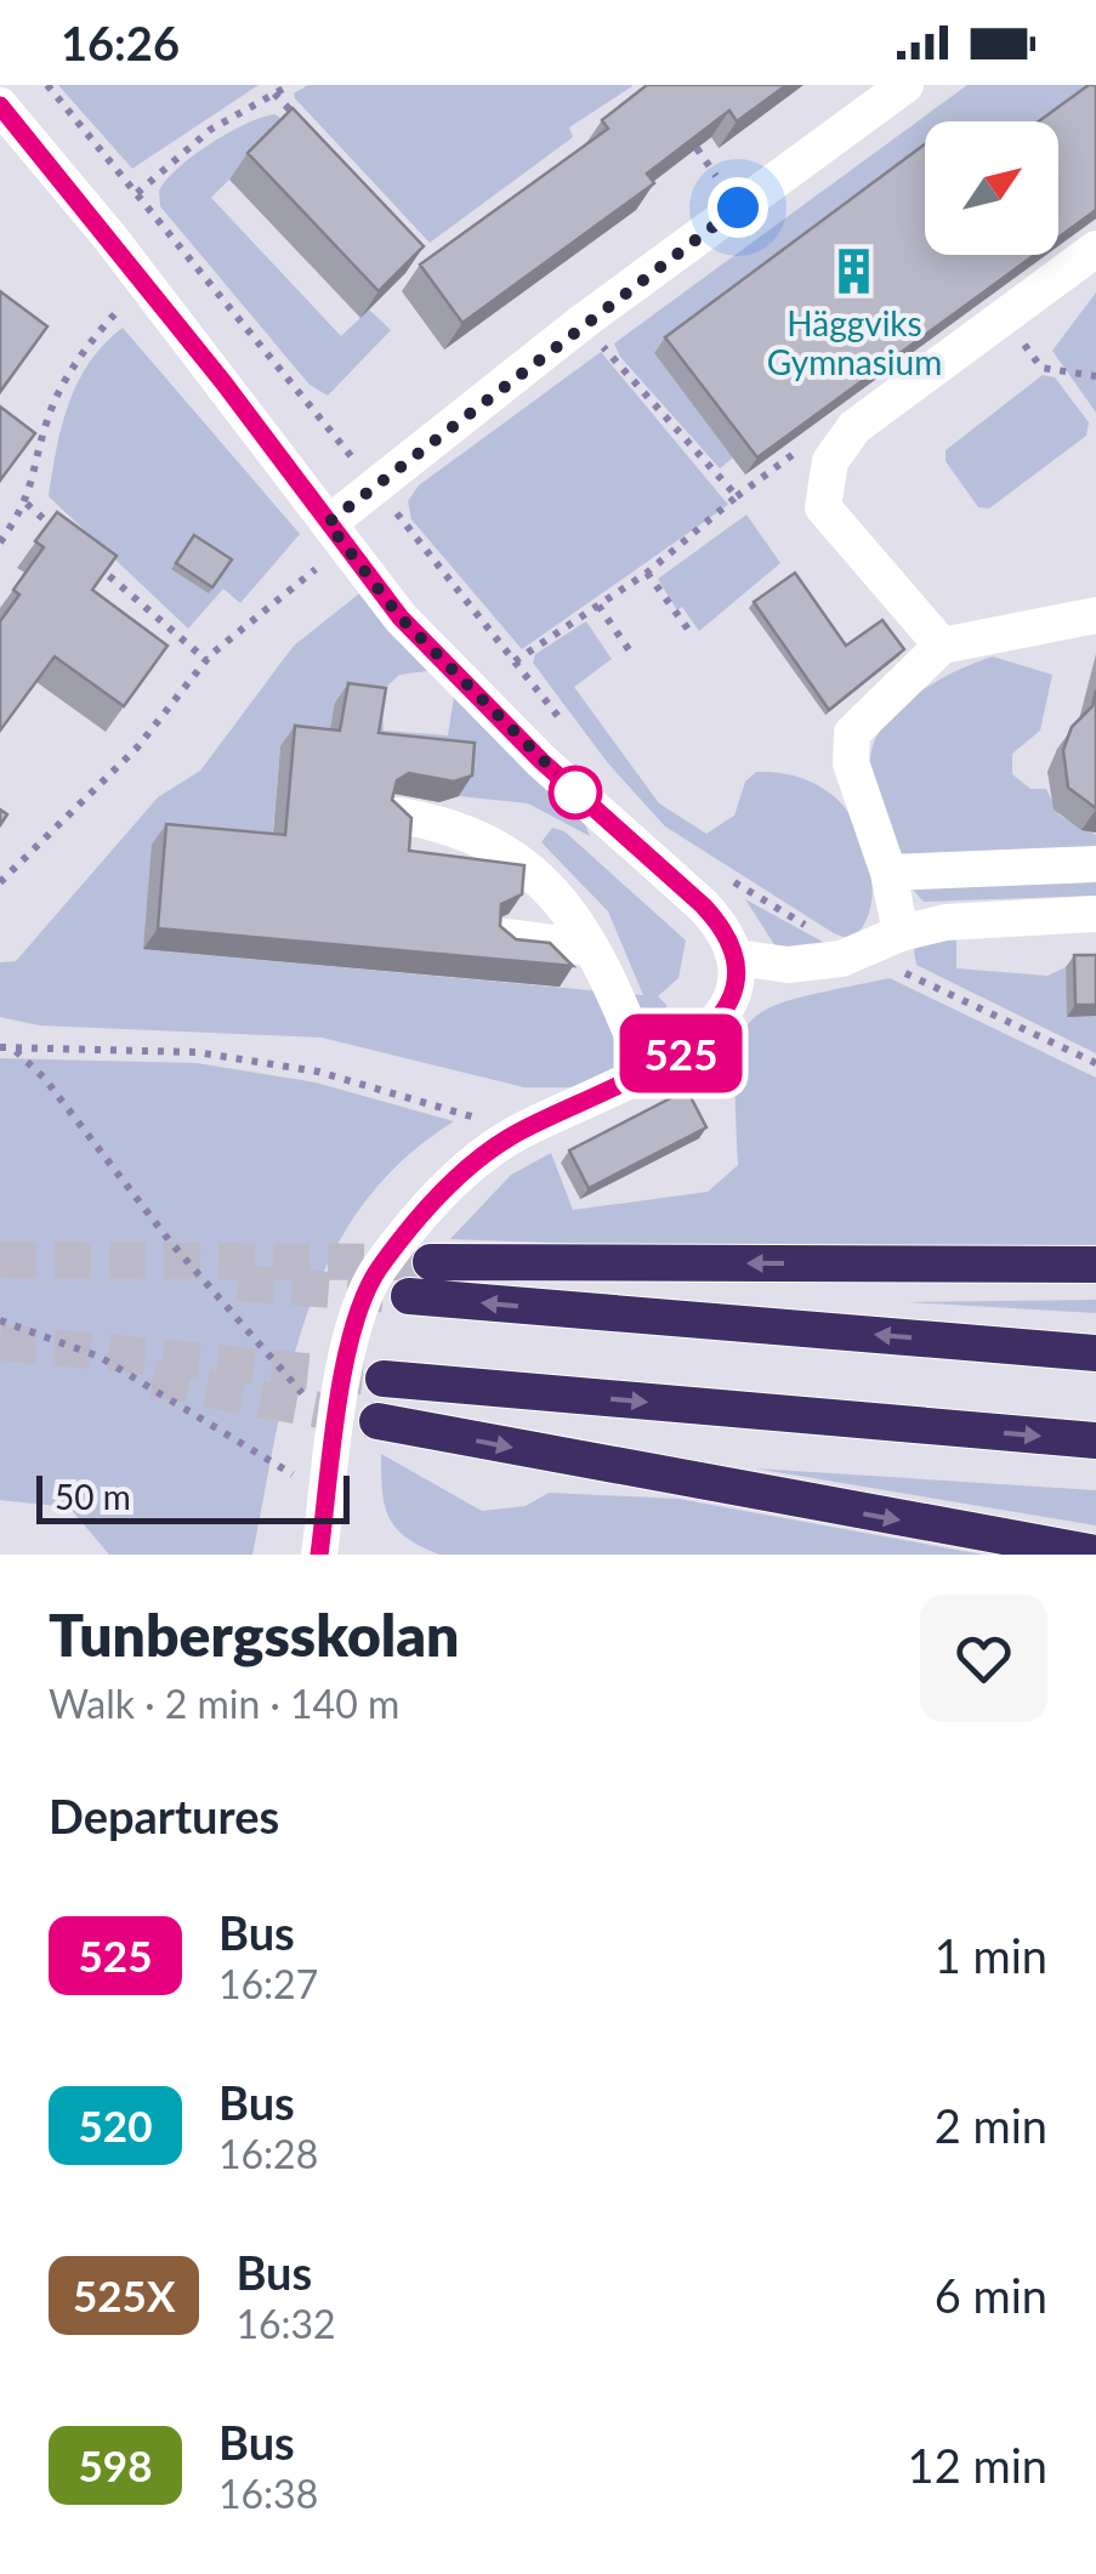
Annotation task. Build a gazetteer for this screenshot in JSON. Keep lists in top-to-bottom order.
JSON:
{
  "places": {
    "building": ["Häggviks Gymnasium"]
  },
  "lines": ["bus line 525"],
  "scale_bar": "50 m",
  "north": "top right",
  "page": {
    "status": "16:26",
    "on_map": "525",
    "scale": "50 m",
    "heading": [
      ["Tunbergsskolan", "Walk · 2 min · 140 m"],
      "Departures"
    ],
    "list": [
      {
        "mark": "525",
        "name": "Bus",
        "note": "16:27",
        "value": "1 min"
      },
      {
        "mark": "520",
        "name": "Bus",
        "note": "16:28",
        "value": "2 min"
      },
      {
        "mark": "525X",
        "name": "Bus",
        "note": "16:32",
        "value": "6 min"
      },
      {
        "mark": "598",
        "name": "Bus",
        "note": "16:38",
        "value": "12 min"
      }
    ]
  }
}
